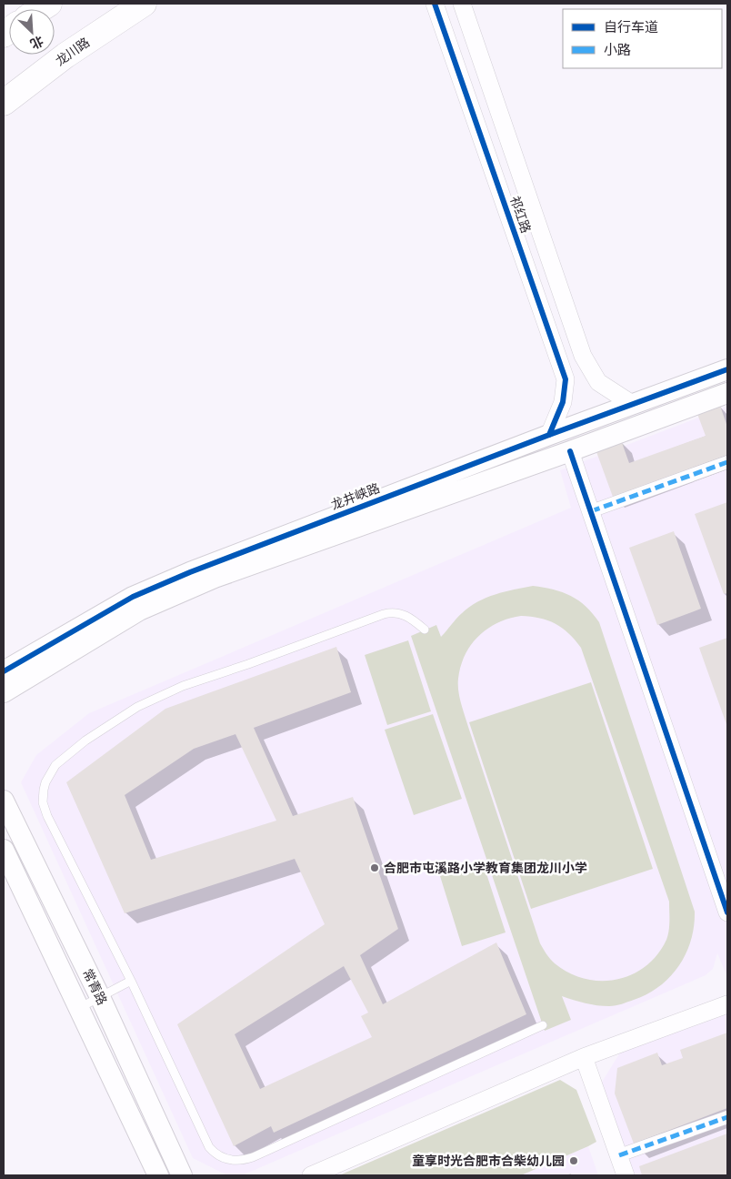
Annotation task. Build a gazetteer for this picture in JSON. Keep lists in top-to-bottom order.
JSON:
{
  "streets": {
    "main road": ["龙川路"],
    "street": ["祁红路", "龙井峡路", "常青路"]
  },
  "crossings": [
    ["祁红路", "龙井峡路"]
  ],
  "places": ["合肥市屯溪路小学教育集团龙川小学", "童享时光合肥市合柴幼儿园"],
  "legend": ["自行车道", "小路"],
  "north": "bottom right"
}
